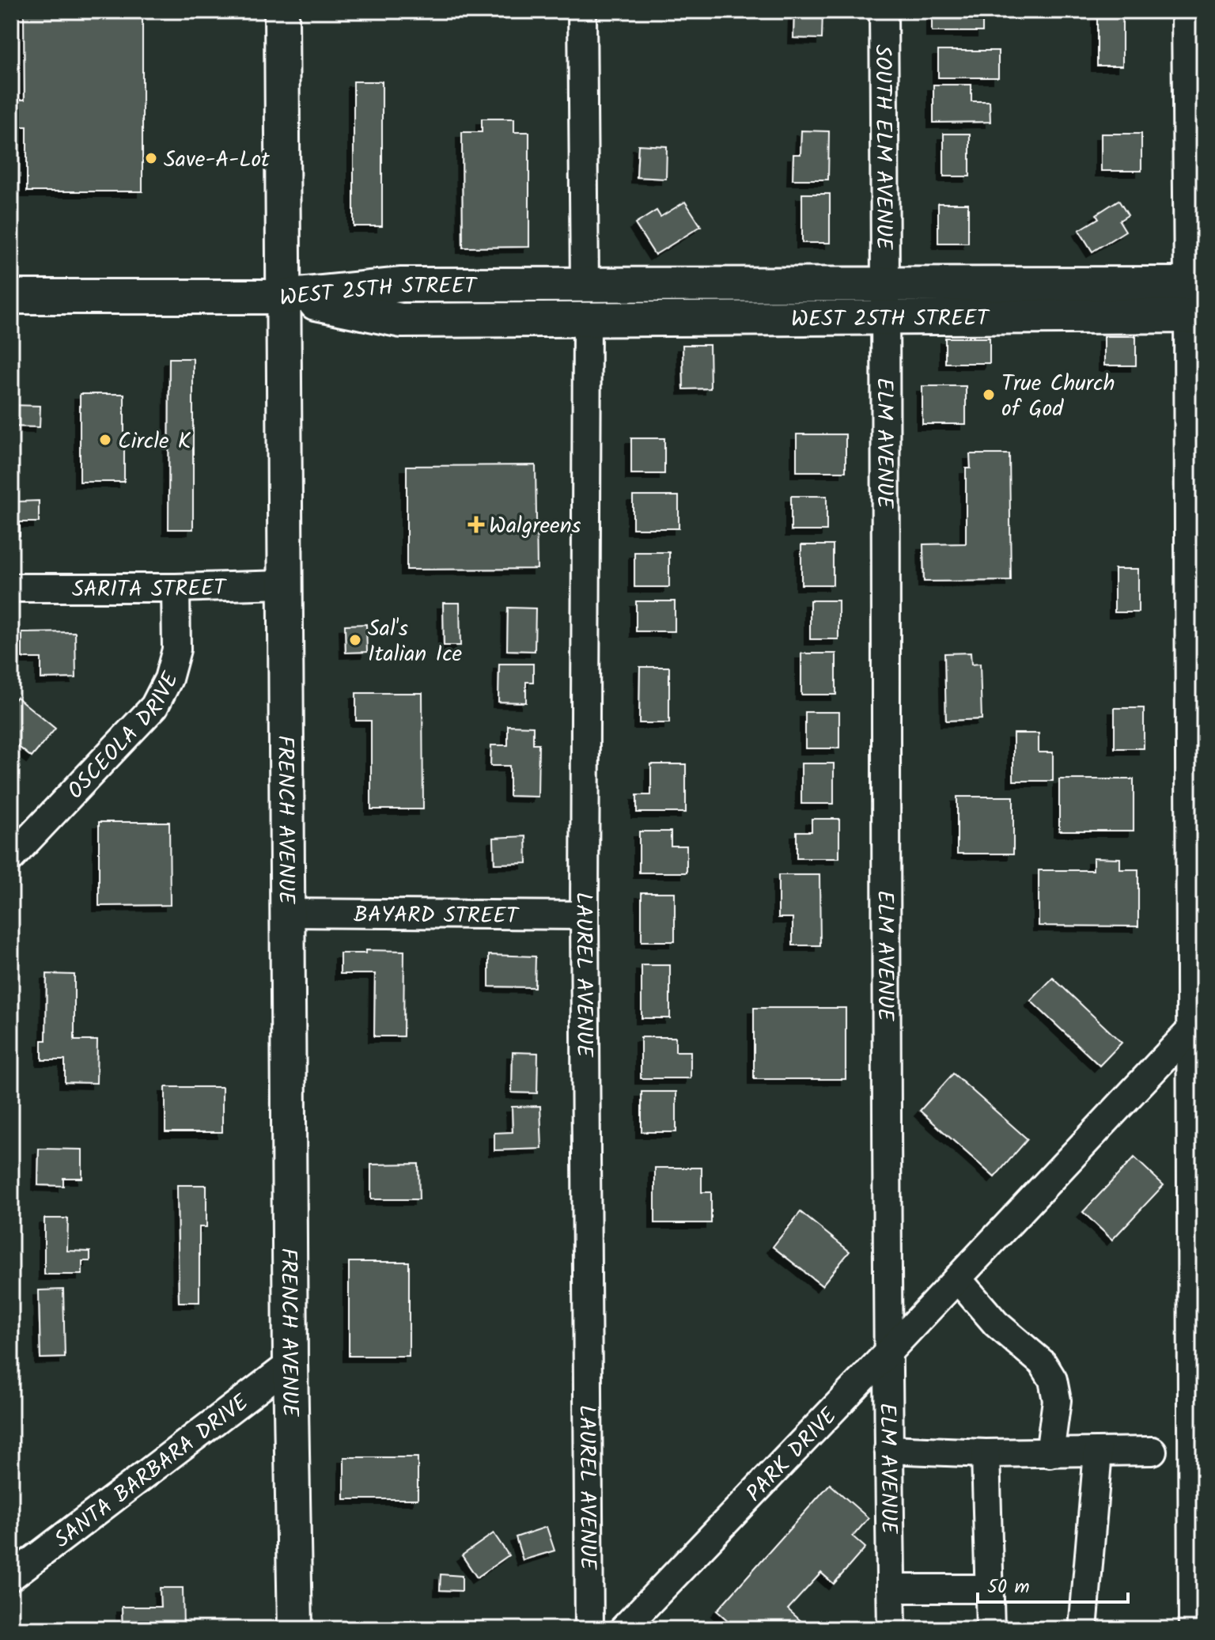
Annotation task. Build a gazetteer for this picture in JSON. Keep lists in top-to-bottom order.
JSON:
{
  "streets": {
    "main road": ["WEST 25TH STREET", "FRENCH AVENUE"],
    "street": [
      "SOUTH ELM AVENUE",
      "ELM AVENUE",
      "SARITA STREET",
      "OSCEOLA DRIVE",
      "BAYARD STREET",
      "LAUREL AVENUE",
      "PARK DRIVE",
      "SANTA BARBARA DRIVE"
    ]
  },
  "crossings": [
    ["SOUTH ELM AVENUE", "WEST 25TH STREET"],
    ["SOUTH ELM AVENUE", "ELM AVENUE"],
    ["WEST 25TH STREET", "ELM AVENUE"],
    ["WEST 25TH STREET", "FRENCH AVENUE"],
    ["WEST 25TH STREET", "LAUREL AVENUE"],
    ["ELM AVENUE", "PARK DRIVE"],
    ["SARITA STREET", "OSCEOLA DRIVE"],
    ["SARITA STREET", "FRENCH AVENUE"],
    ["FRENCH AVENUE", "BAYARD STREET"],
    ["FRENCH AVENUE", "SANTA BARBARA DRIVE"],
    ["BAYARD STREET", "LAUREL AVENUE"]
  ],
  "places": {
    "other": [
      "Save-A-Lot",
      "True Church of God",
      "Circle K",
      "Sal's Italian Ice"
    ],
    "health": ["Walgreens"]
  },
  "scale_bar": "50 m"
}
